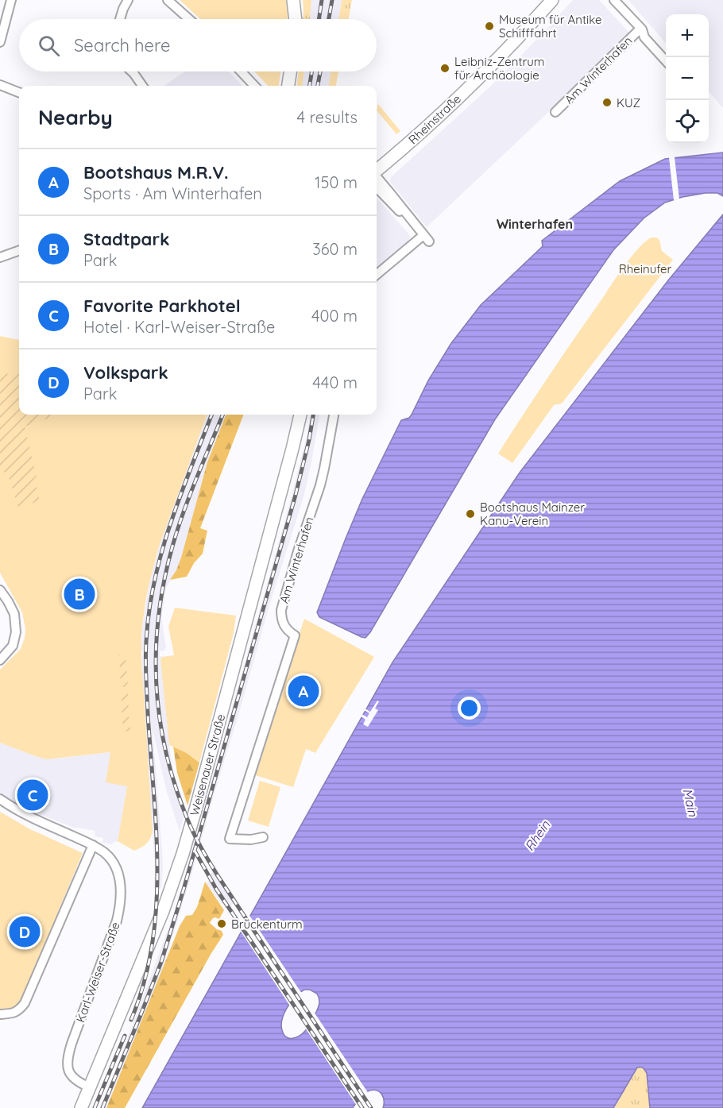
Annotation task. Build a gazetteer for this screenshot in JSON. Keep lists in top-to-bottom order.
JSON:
{
  "streets": {
    "main road": ["Rheinstraße", "Weisenauer Straße"],
    "street": ["Am Winterhafen", "Karl-Weiser-Straße"]
  },
  "crossings": [
    ["Weisenauer Straße", "Karl-Weiser-Straße"]
  ],
  "districts": ["Winterhafen"],
  "water": ["Main", "Rhein"],
  "parks": ["Rheinufer"],
  "places": [
    "Museum für Antike Schifffahrt",
    "Leibniz-Zentrum für Archäologie",
    "KUZ",
    "Bootshaus Mainzer Kanu-Verein",
    "Brückenturm"
  ],
  "page": {
    "map_buttons": ["+", "−"],
    "search": "Search here",
    "heading": ["Nearby", "4 results"],
    "list": [
      {
        "mark": "A",
        "name": "Bootshaus M.R.V.",
        "note": "Sports · Am Winterhafen",
        "value": "150 m"
      },
      {
        "mark": "B",
        "name": "Stadtpark",
        "note": "Park",
        "value": "360 m"
      },
      {
        "mark": "C",
        "name": "Favorite Parkhotel",
        "note": "Hotel · Karl-Weiser-Straße",
        "value": "400 m"
      },
      {
        "mark": "D",
        "name": "Volkspark",
        "note": "Park",
        "value": "440 m"
      }
    ],
    "pins": [
      "B",
      "A",
      "C",
      "D"
    ]
  }
}
